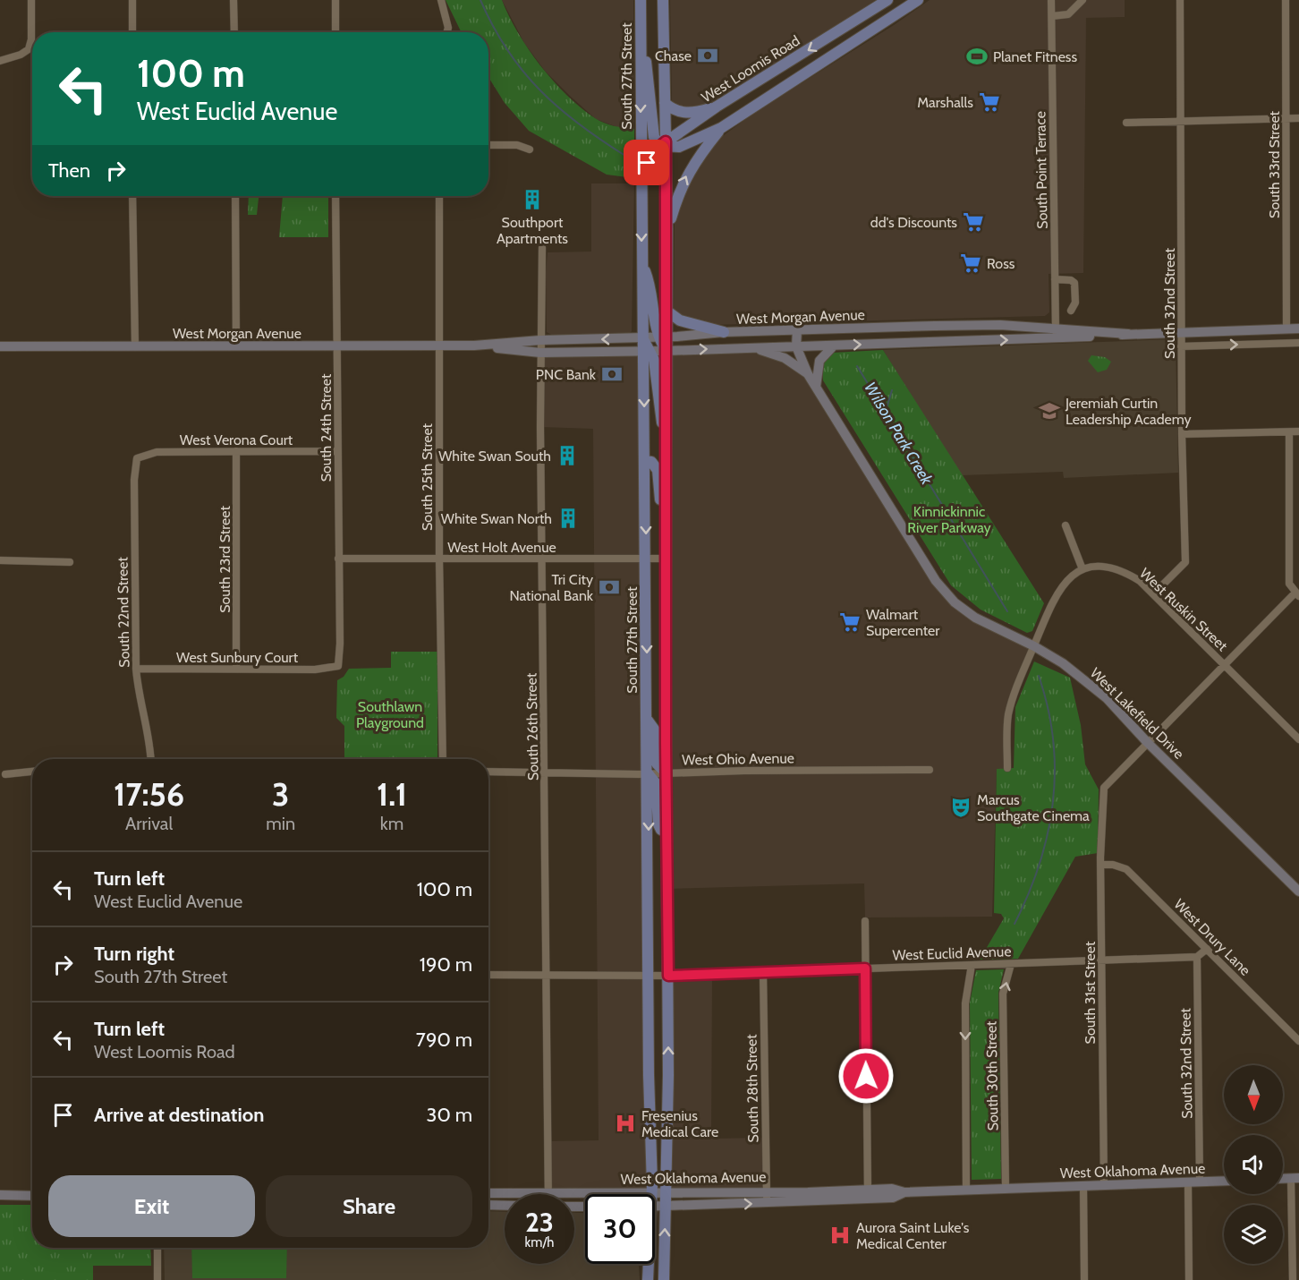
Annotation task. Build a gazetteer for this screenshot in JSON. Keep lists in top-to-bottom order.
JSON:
{
  "streets": {
    "main road": ["West Loomis Road", "South 27th Street"],
    "street": [
      "South 33rd Street",
      "South Point Terrace",
      "South 32nd Street",
      "West Morgan Avenue",
      "South 24th Street",
      "West Verona Court",
      "South 25th Street",
      "West Holt Avenue",
      "South 23rd Street",
      "West Ruskin Street",
      "South 22nd Street",
      "West Sunbury Court",
      "West Lakefield Drive",
      "South 26th Street",
      "West Ohio Avenue",
      "West Drury Lane",
      "West Euclid Avenue",
      "South 31st Street",
      "South 30th Street",
      "South 28th Street",
      "West Oklahoma Avenue"
    ]
  },
  "crossings": [
    ["West Loomis Road", "South 27th Street"],
    ["South 27th Street", "West Morgan Avenue"],
    ["South 27th Street", "West Holt Avenue"],
    ["South 27th Street", "West Ohio Avenue"],
    ["South 27th Street", "West Euclid Avenue"],
    ["South 27th Street", "West Oklahoma Avenue"],
    ["South 33rd Street", "West Morgan Avenue"],
    ["South Point Terrace", "West Morgan Avenue"],
    ["South 32nd Street", "West Morgan Avenue"],
    ["South 32nd Street", "West Ruskin Street"],
    ["South 32nd Street", "West Euclid Avenue"],
    ["South 32nd Street", "West Oklahoma Avenue"],
    ["West Morgan Avenue", "South 24th Street"],
    ["West Morgan Avenue", "South 25th Street"],
    ["West Morgan Avenue", "West Lakefield Drive"],
    ["West Morgan Avenue", "South 26th Street"],
    ["South 24th Street", "West Verona Court"],
    ["South 24th Street", "West Holt Avenue"],
    ["South 24th Street", "West Sunbury Court"],
    ["West Verona Court", "South 23rd Street"],
    ["West Verona Court", "South 22nd Street"],
    ["South 25th Street", "West Holt Avenue"],
    ["West Holt Avenue", "South 26th Street"],
    ["South 23rd Street", "West Sunbury Court"],
    ["South 22nd Street", "West Sunbury Court"],
    ["West Lakefield Drive", "South 31st Street"],
    ["South 26th Street", "West Ohio Avenue"],
    ["South 26th Street", "West Euclid Avenue"],
    ["South 26th Street", "West Oklahoma Avenue"],
    ["West Drury Lane", "South 31st Street"],
    ["West Euclid Avenue", "South 31st Street"],
    ["West Euclid Avenue", "South 30th Street"],
    ["West Euclid Avenue", "South 28th Street"],
    ["South 31st Street", "West Oklahoma Avenue"],
    ["South 30th Street", "West Oklahoma Avenue"],
    ["South 28th Street", "West Oklahoma Avenue"]
  ],
  "water": ["Wilson Park Creek"],
  "parks": ["Kinnickinnic River Parkway", "Southlawn Playground"],
  "places": {
    "bank": ["Chase", "PNC Bank", "Tri City National Bank"],
    "sports": ["Planet Fitness"],
    "supermarket": [
      "Marshalls",
      "dd's Discounts",
      "Ross",
      "Walmart Supercenter"
    ],
    "building": ["Southport Apartments", "White Swan South", "White Swan North"],
    "school or university": ["Jeremiah Curtin Leadership Academy"],
    "theatre": ["Marcus Southgate Cinema"],
    "hospital": ["Fresenius Medical Care", "Aurora Saint Luke's Medical Center"]
  },
  "north": "bottom",
  "page": {
    "turn": ["100 m", "West Euclid Avenue"],
    "then": "Then",
    "eta": [
      "17:56",
      "Arrival",
      "3",
      "min",
      "1.1",
      "km"
    ],
    "list": [
      {
        "name": "Turn left",
        "note": "West Euclid Avenue",
        "value": "100 m"
      },
      {
        "name": "Turn right",
        "note": "South 27th Street",
        "value": "190 m"
      },
      {
        "name": "Turn left",
        "note": "West Loomis Road",
        "value": "790 m"
      },
      {
        "name": "Arrive at destination",
        "value": "30 m"
      }
    ],
    "buttons": ["Exit", "Share"],
    "speed": "23 km/h",
    "limit": "30"
  }
}
